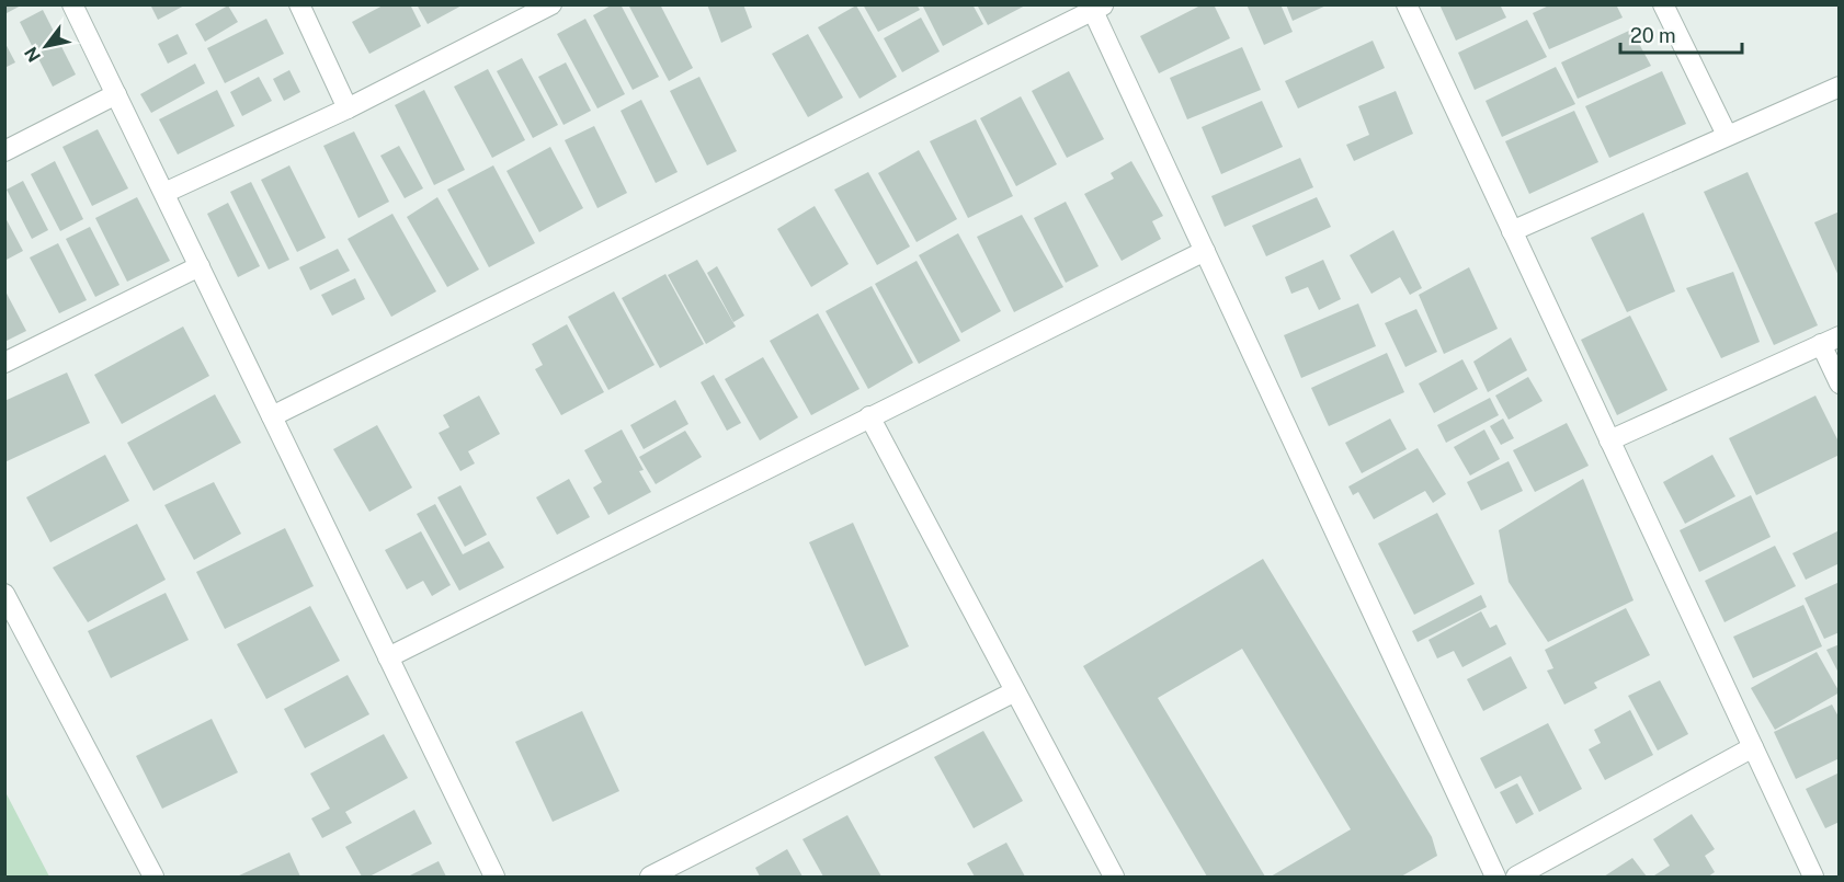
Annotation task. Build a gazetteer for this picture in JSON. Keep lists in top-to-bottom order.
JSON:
{
  "scale_bar": "20 m",
  "north": "bottom left"
}
